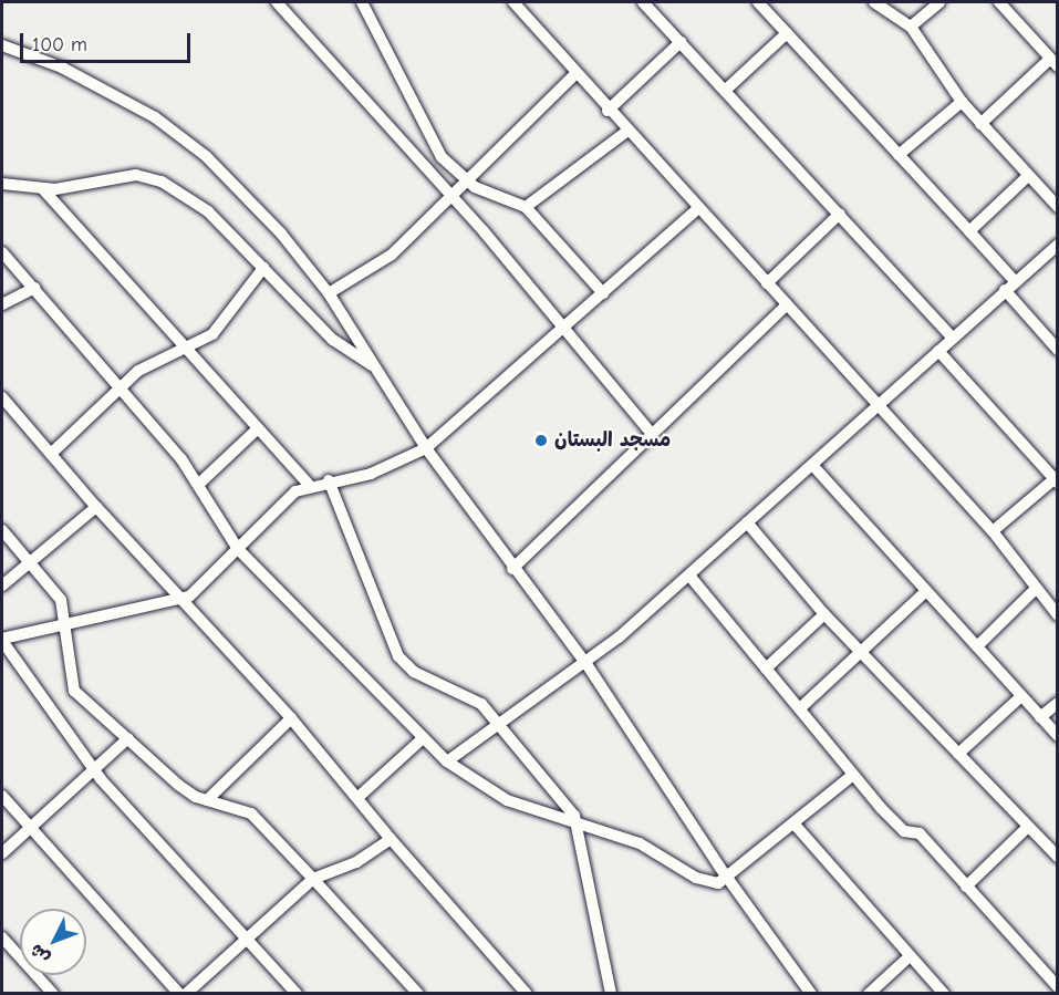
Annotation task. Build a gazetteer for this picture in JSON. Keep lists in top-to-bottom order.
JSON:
{
  "places": ["مسجد البستان"],
  "scale_bar": "100 m",
  "north": "bottom left"
}
